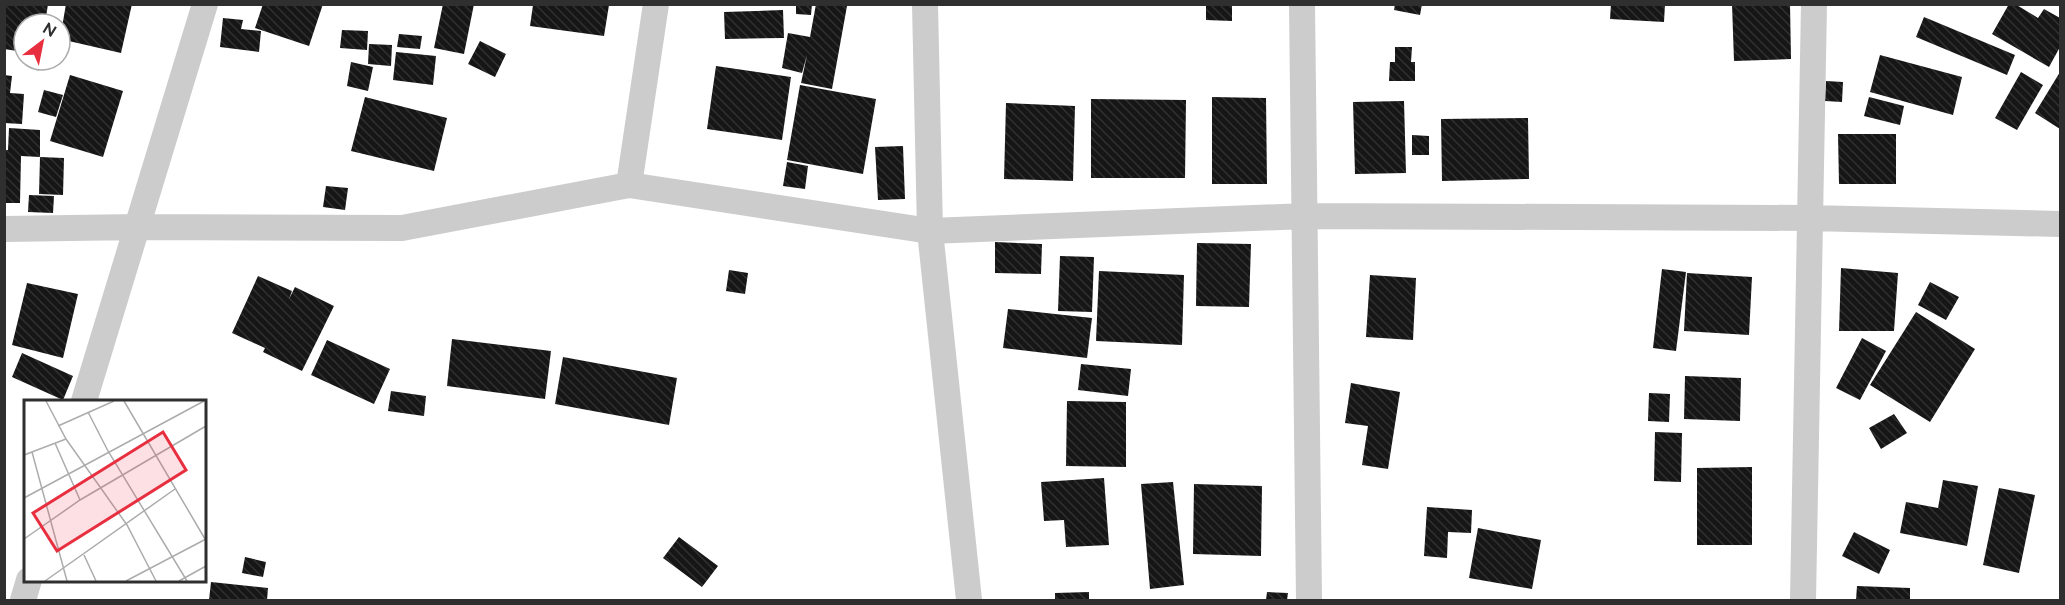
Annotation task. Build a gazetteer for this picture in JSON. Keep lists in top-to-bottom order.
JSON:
{
  "north": "top right"
}
